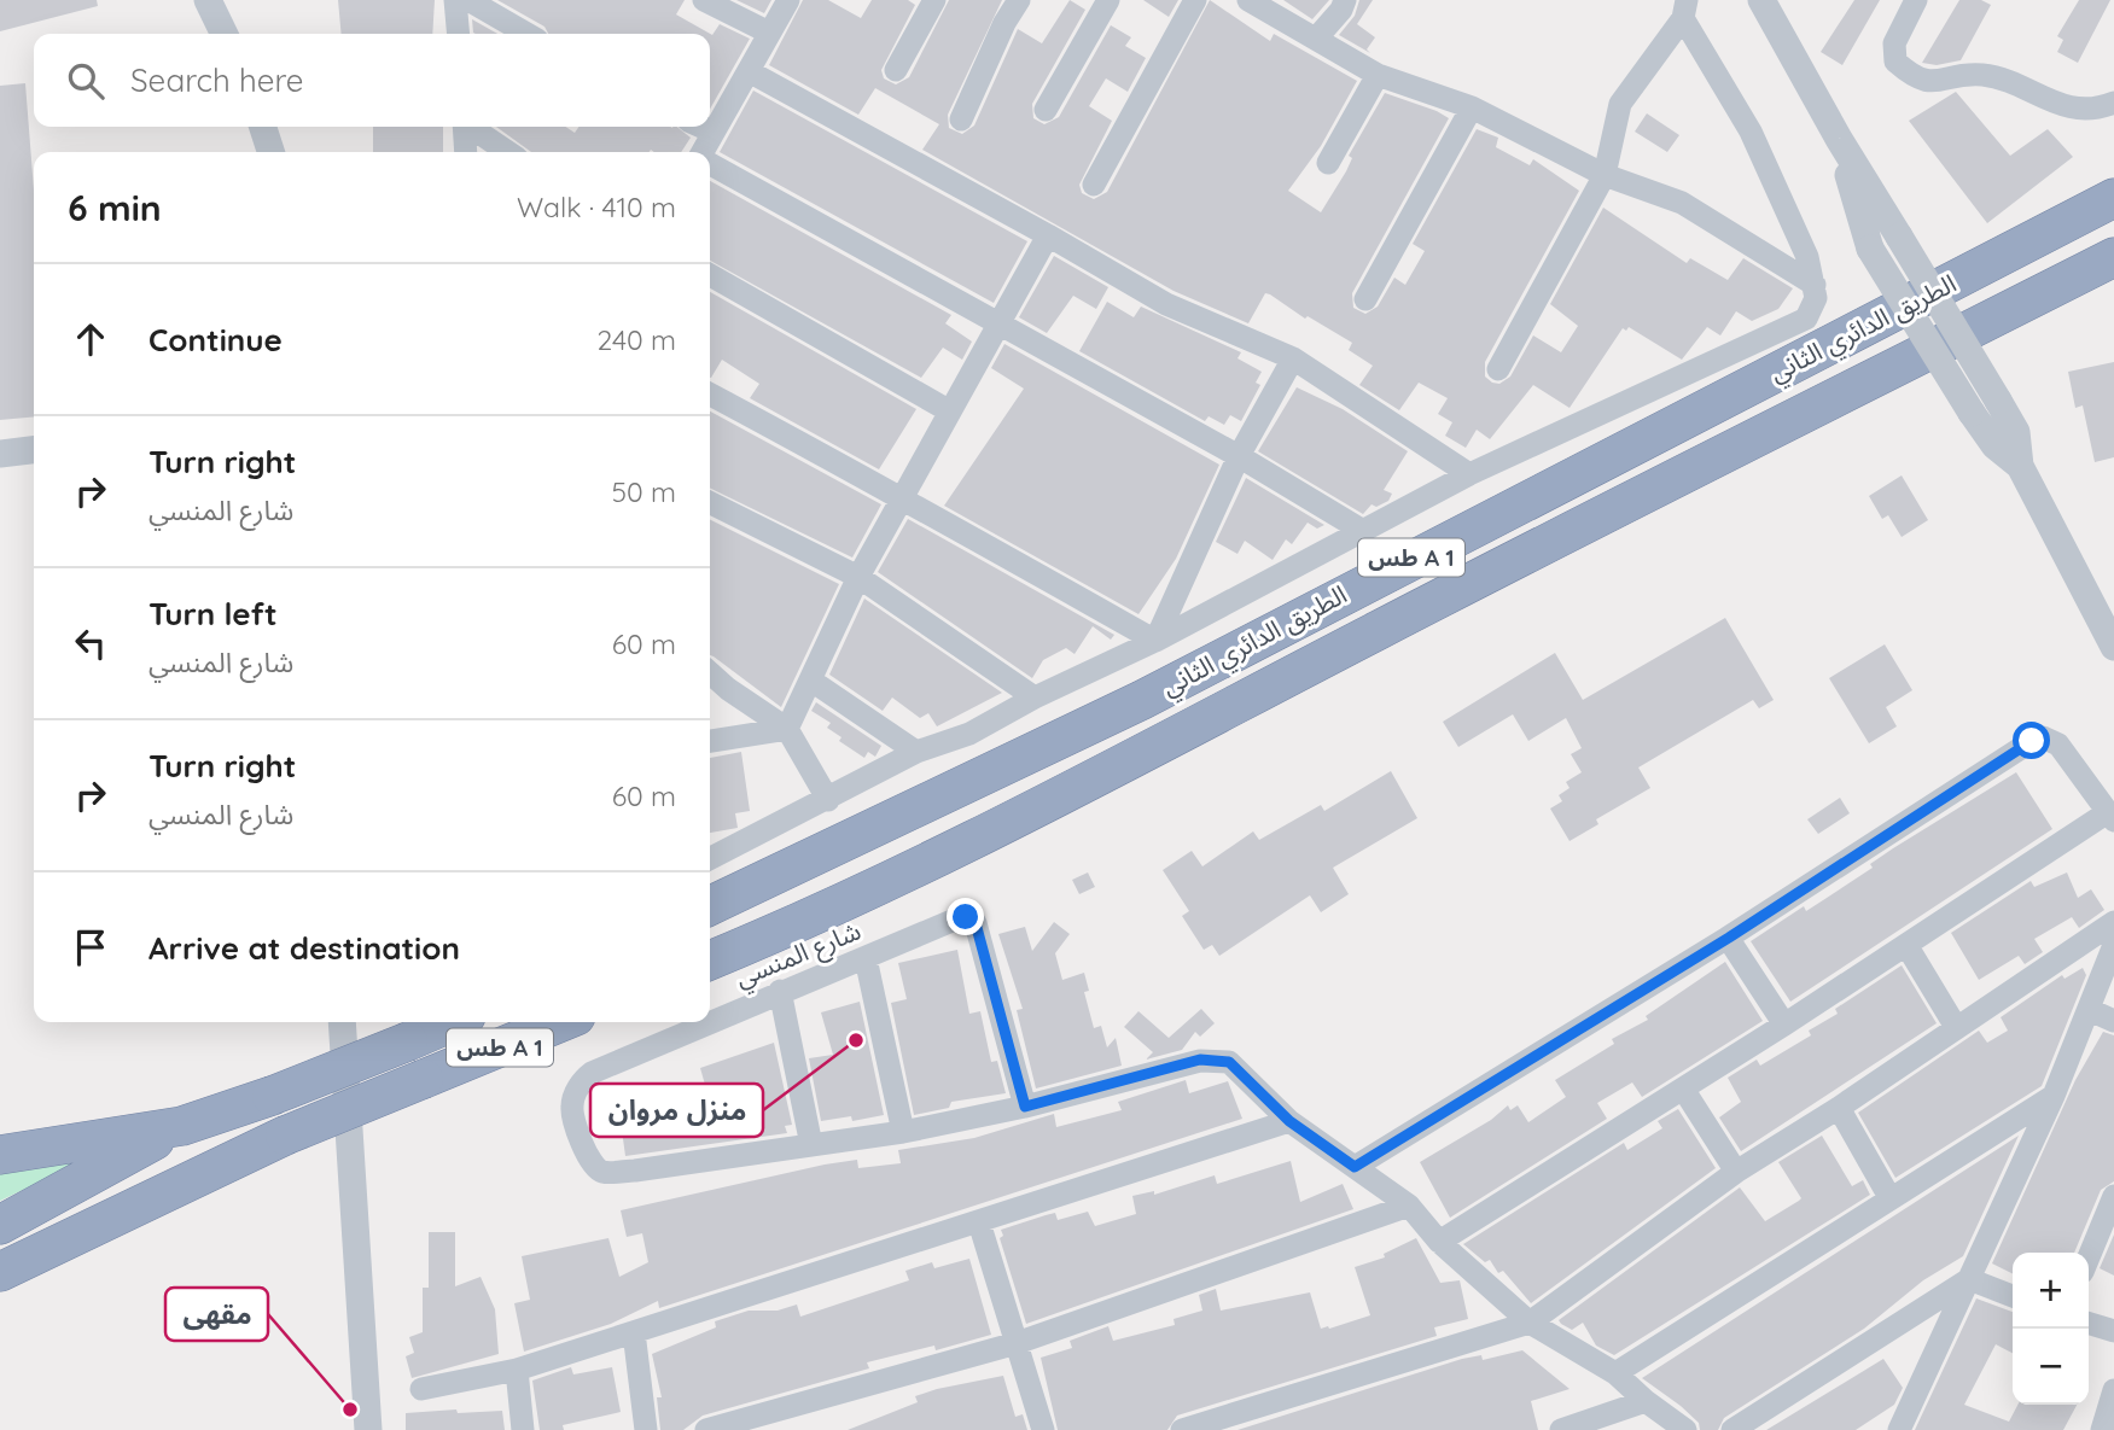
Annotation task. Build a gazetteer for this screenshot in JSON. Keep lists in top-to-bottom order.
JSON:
{
  "streets": {
    "highway": ["الطريق الدائري الثاني", "طس A 1"],
    "street": ["شارع المنسي"]
  },
  "places": ["منزل مروان", "مقهى"],
  "page": {
    "search": "Search here",
    "heading": ["6 min", "Walk · 410 m"],
    "list": [
      ["Continue", "240 m"],
      ["Turn right", "شارع المنسي", "50 m"],
      ["Turn left", "شارع المنسي", "60 m"],
      ["Turn right", "شارع المنسي", "60 m"],
      "Arrive at destination"
    ],
    "map_buttons": ["+", "−"]
  }
}
